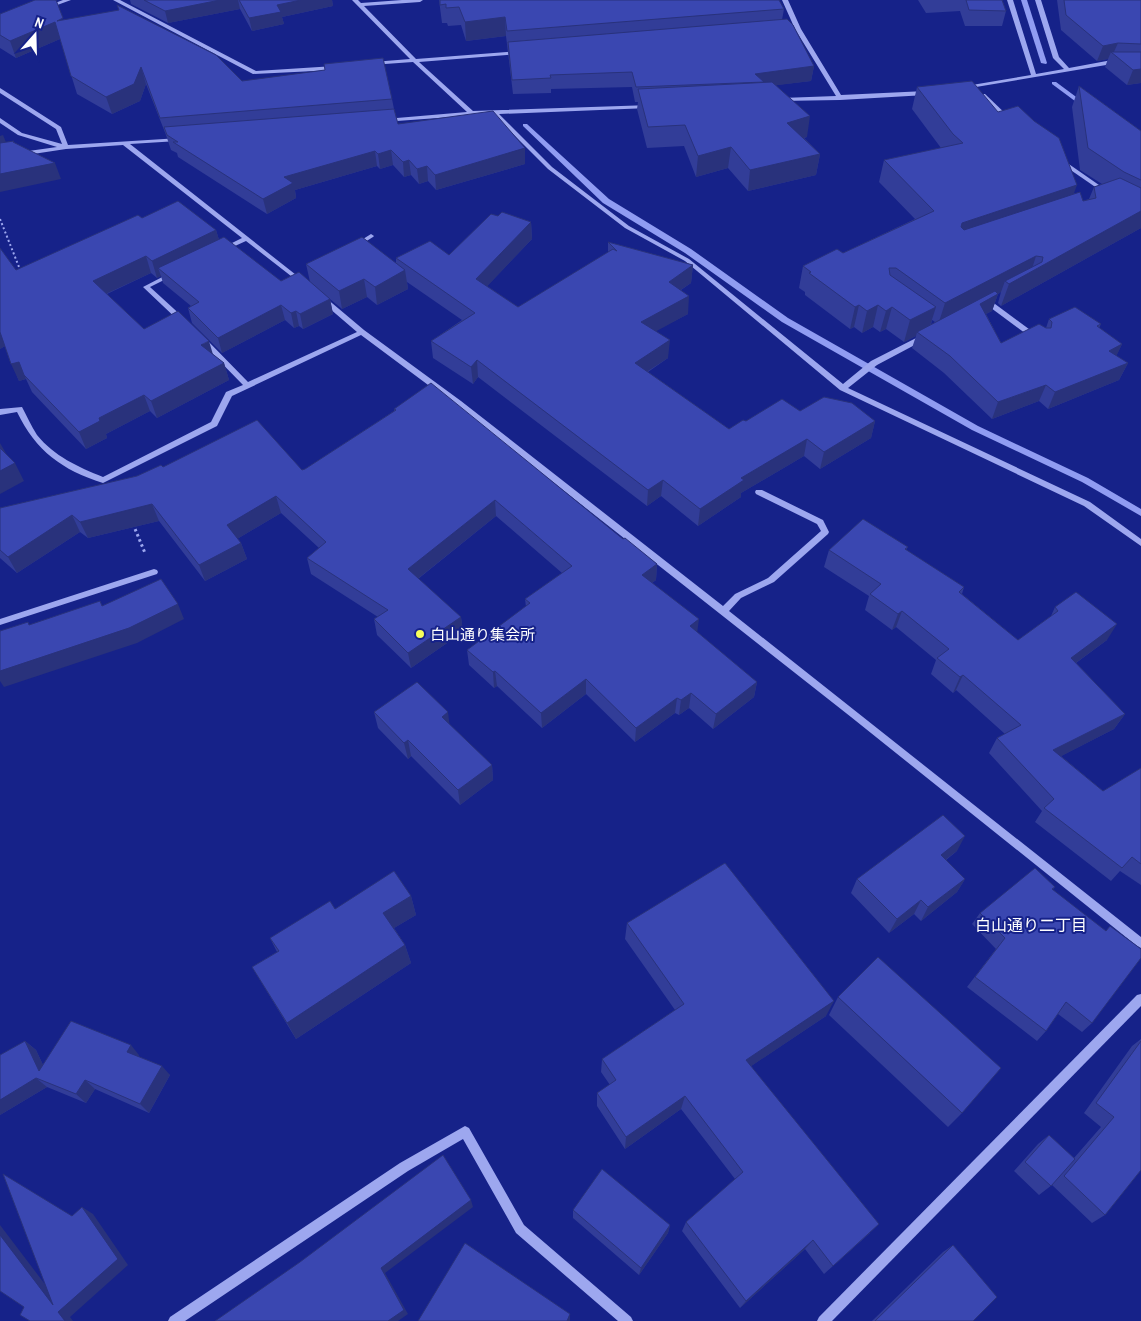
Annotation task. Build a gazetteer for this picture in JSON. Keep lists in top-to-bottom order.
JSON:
{
  "districts": ["白山通り二丁目"],
  "places": ["白山通り集会所"],
  "north": "top"
}
